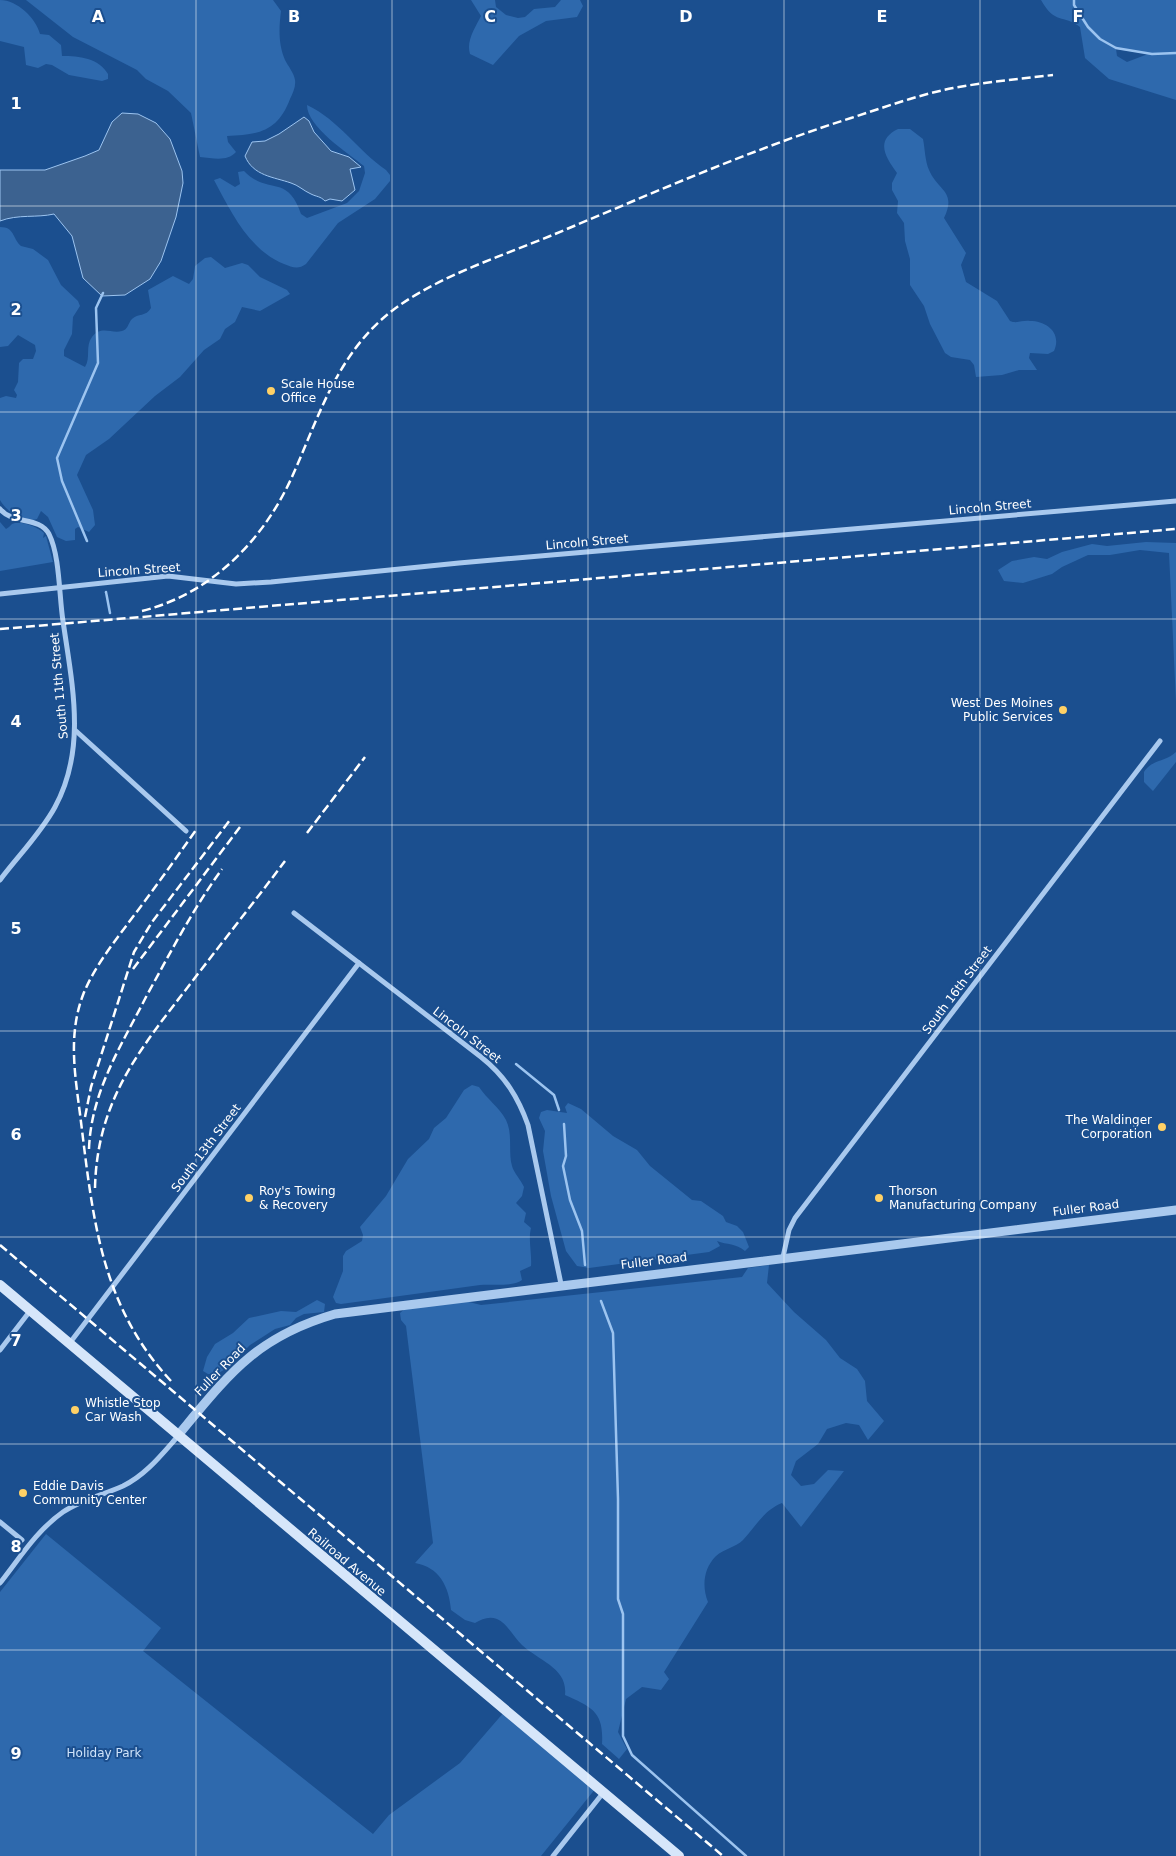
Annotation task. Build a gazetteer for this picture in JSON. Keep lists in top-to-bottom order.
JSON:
{
  "streets": {
    "main road": ["Railroad Avenue"],
    "street": [
      "Lincoln Street",
      "South 11th Street",
      "South 16th Street",
      "South 13th Street",
      "Fuller Road"
    ]
  },
  "crossings": [
    ["Lincoln Street", "South 11th Street"],
    ["Lincoln Street", "South 13th Street"],
    ["Lincoln Street", "Fuller Road"],
    ["South 16th Street", "Fuller Road"],
    ["South 13th Street", "Railroad Avenue"],
    ["Fuller Road", "Railroad Avenue"]
  ],
  "parks": ["Holiday Park"],
  "places": [
    "Scale House Office",
    "West Des Moines Public Services",
    "The Waldinger Corporation",
    "Roy's Towing & Recovery",
    "Thorson Manufacturing Company",
    "Whistle Stop Car Wash",
    "Eddie Davis Community Center"
  ],
  "grid": {
    "columns": [
      "A",
      "B",
      "C",
      "D",
      "E",
      "F"
    ],
    "rows": [
      "1",
      "2",
      "3",
      "4",
      "5",
      "6",
      "7",
      "8",
      "9"
    ]
  }
}
